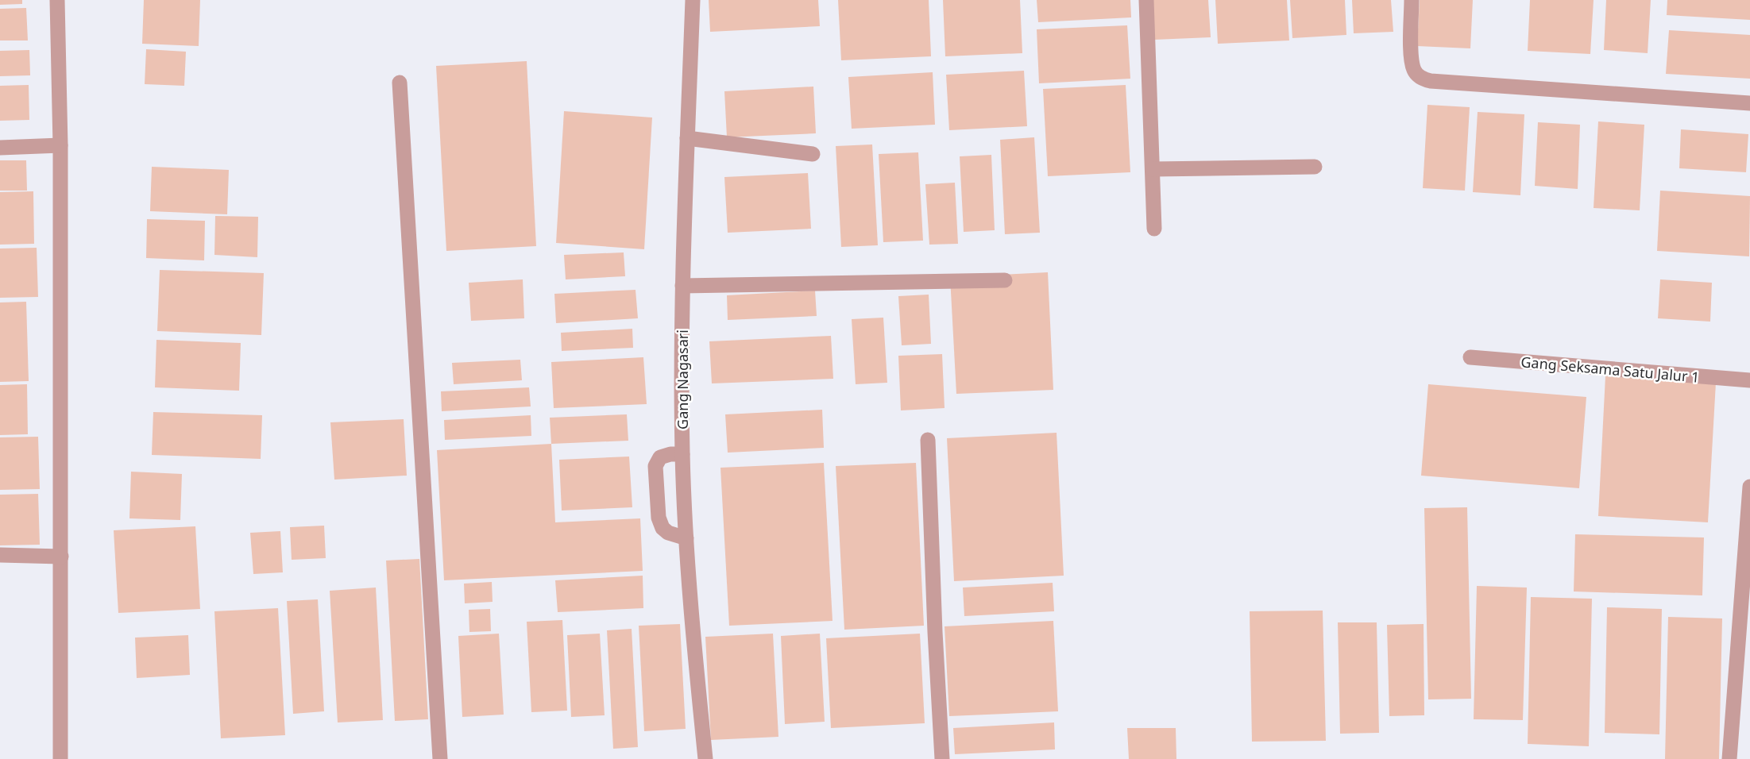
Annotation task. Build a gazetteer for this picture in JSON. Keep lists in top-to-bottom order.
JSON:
{
  "streets": {
    "street": ["Gang Seksama Satu Jalur 1", "Gang Nagasari"]
  }
}
